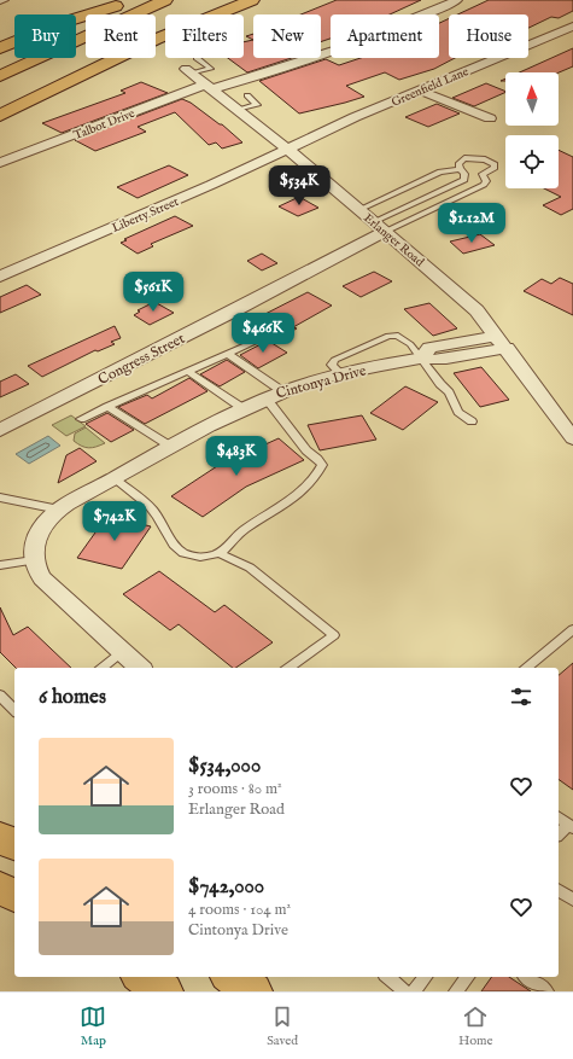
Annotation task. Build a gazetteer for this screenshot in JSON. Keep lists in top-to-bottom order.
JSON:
{
  "streets": {
    "street": [
      "Greenfield Lane",
      "Talbot Drive",
      "Liberty Street",
      "Erlanger Road",
      "Congress Street",
      "Cintonya Drive"
    ]
  },
  "crossings": [
    ["Greenfield Lane", "Liberty Street"],
    ["Greenfield Lane", "Erlanger Road"],
    ["Talbot Drive", "Erlanger Road"],
    ["Liberty Street", "Erlanger Road"],
    ["Erlanger Road", "Congress Street"],
    ["Erlanger Road", "Cintonya Drive"]
  ],
  "north": "top",
  "page": {
    "chip": [
      "Buy",
      "Rent",
      "Filters",
      "New",
      "Apartment",
      "House"
    ],
    "price": [
      "$534K",
      "$1.12M",
      "$561K",
      "$466K",
      "$483K",
      "$742K"
    ],
    "heading": "6 homes",
    "list": [
      {
        "name": "$534,000",
        "note": "3 rooms · 80 m² · Erlanger Road"
      },
      {
        "name": "$742,000",
        "note": "4 rooms · 104 m² · Cintonya Drive"
      }
    ],
    "tabs": ["Map", "Saved", "Home"]
  }
}
